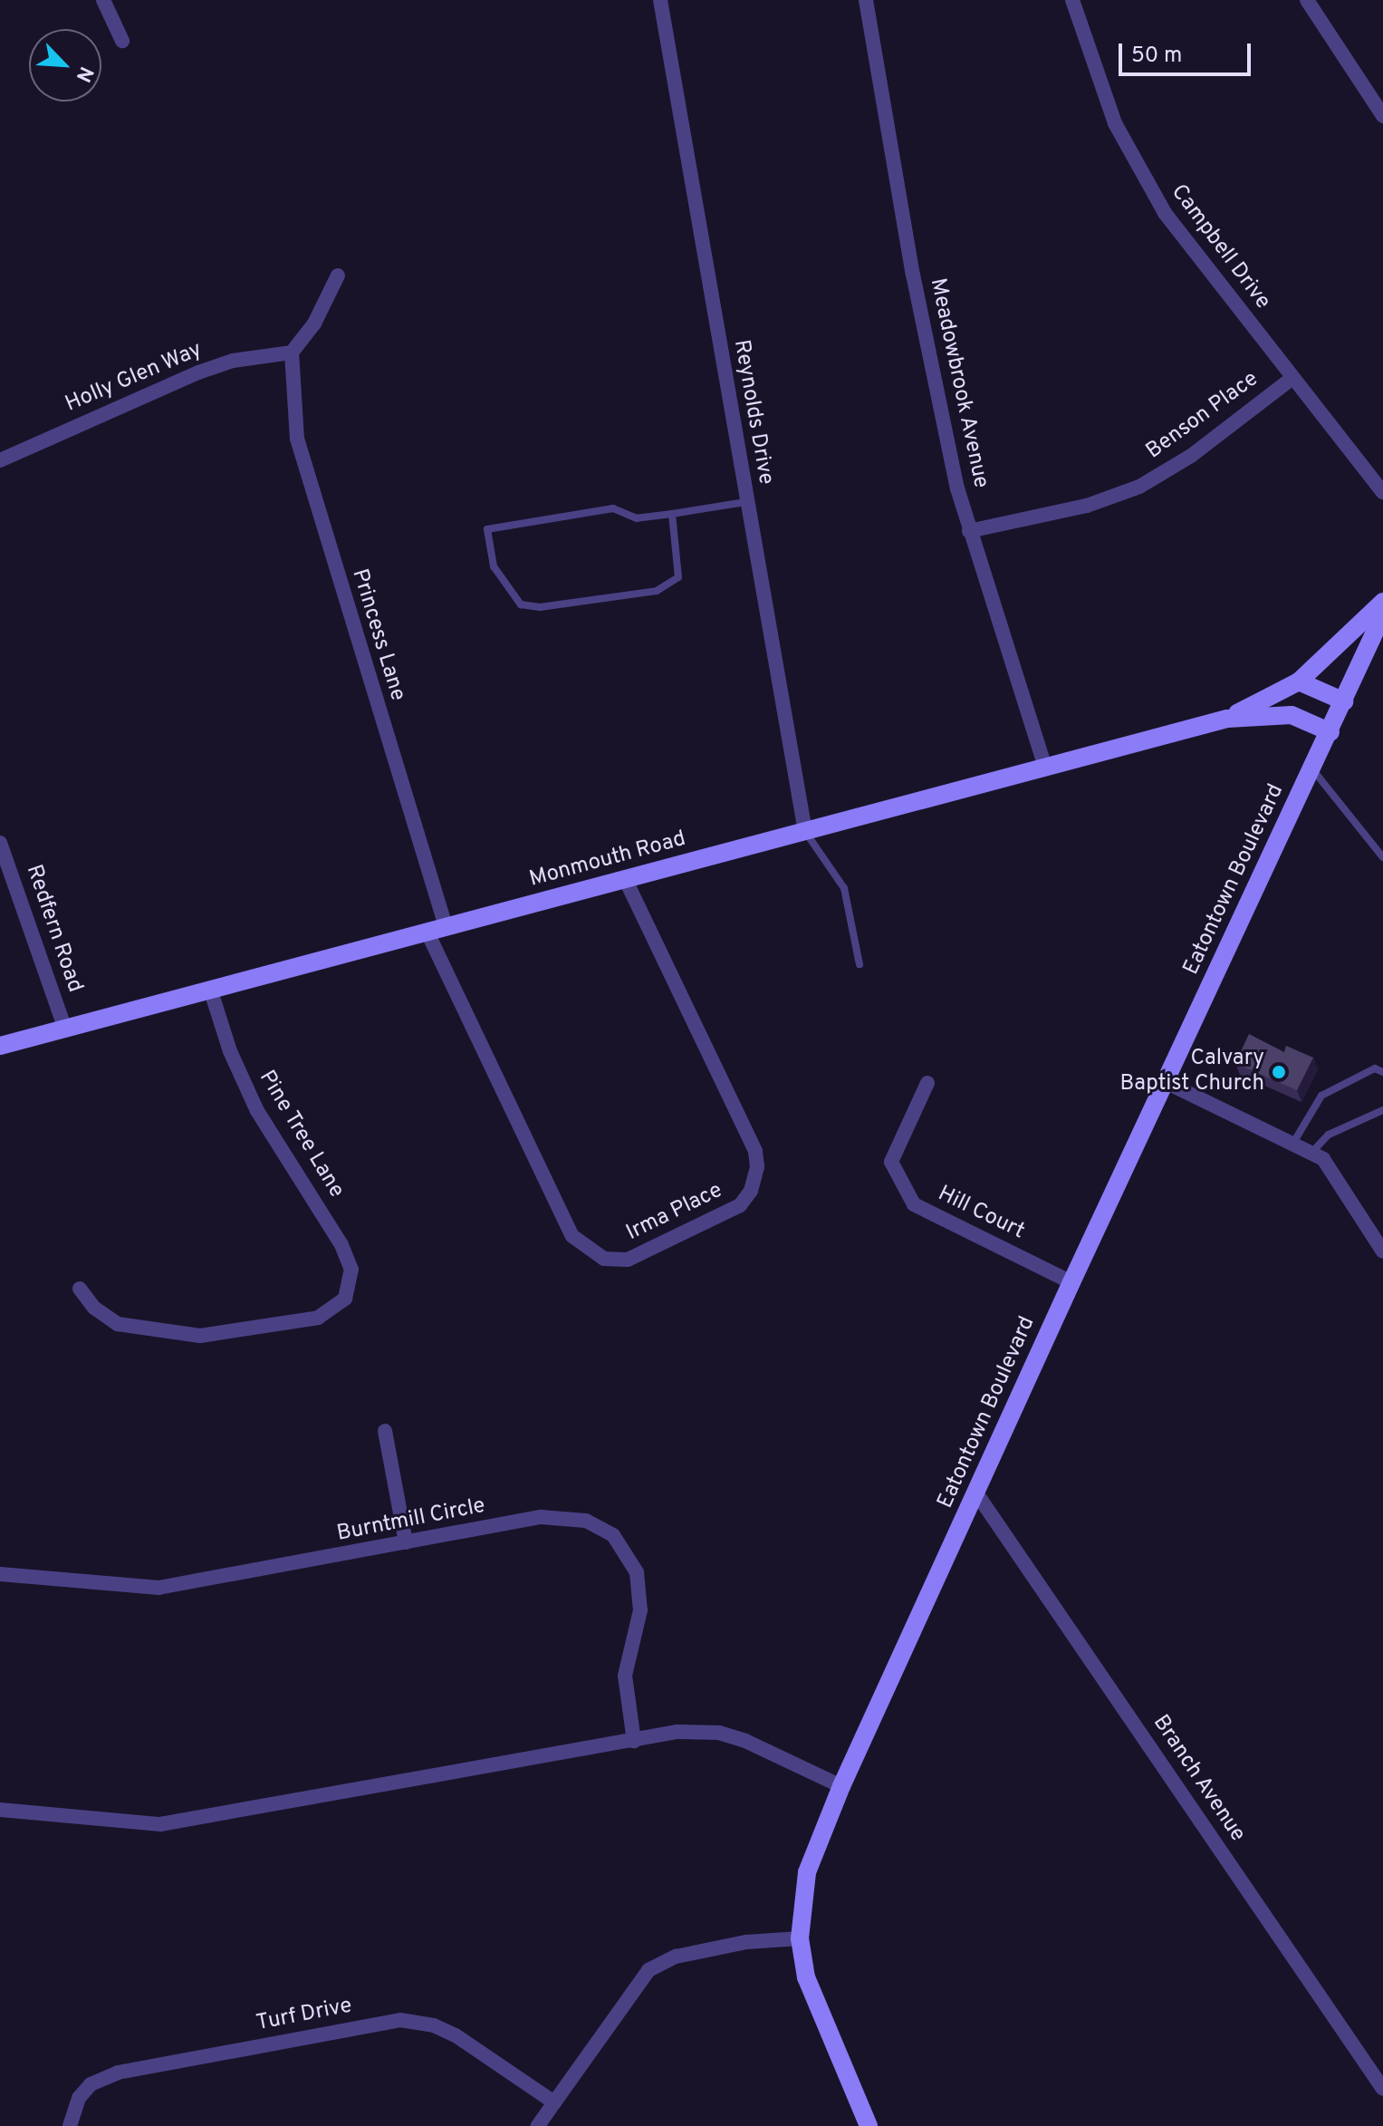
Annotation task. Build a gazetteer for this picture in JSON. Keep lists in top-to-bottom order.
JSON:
{
  "streets": {
    "main road": ["Monmouth Road", "Eatontown Boulevard"],
    "street": [
      "Campbell Drive",
      "Holly Glen Way",
      "Meadowbrook Avenue",
      "Reynolds Drive",
      "Benson Place",
      "Princess Lane",
      "Redfern Road",
      "Pine Tree Lane",
      "Irma Place",
      "Hill Court",
      "Burntmill Circle",
      "Branch Avenue",
      "Turf Drive"
    ]
  },
  "crossings": [
    ["Campbell Drive", "Benson Place"],
    ["Holly Glen Way", "Princess Lane"],
    ["Meadowbrook Avenue", "Benson Place"],
    ["Meadowbrook Avenue", "Monmouth Road"],
    ["Reynolds Drive", "Monmouth Road"],
    ["Princess Lane", "Monmouth Road"],
    ["Monmouth Road", "Eatontown Boulevard"],
    ["Monmouth Road", "Redfern Road"],
    ["Monmouth Road", "Pine Tree Lane"],
    ["Monmouth Road", "Irma Place"],
    ["Eatontown Boulevard", "Hill Court"],
    ["Eatontown Boulevard", "Branch Avenue"]
  ],
  "places": ["Calvary Baptist Church"],
  "scale_bar": "50 m",
  "north": "bottom right"
}
